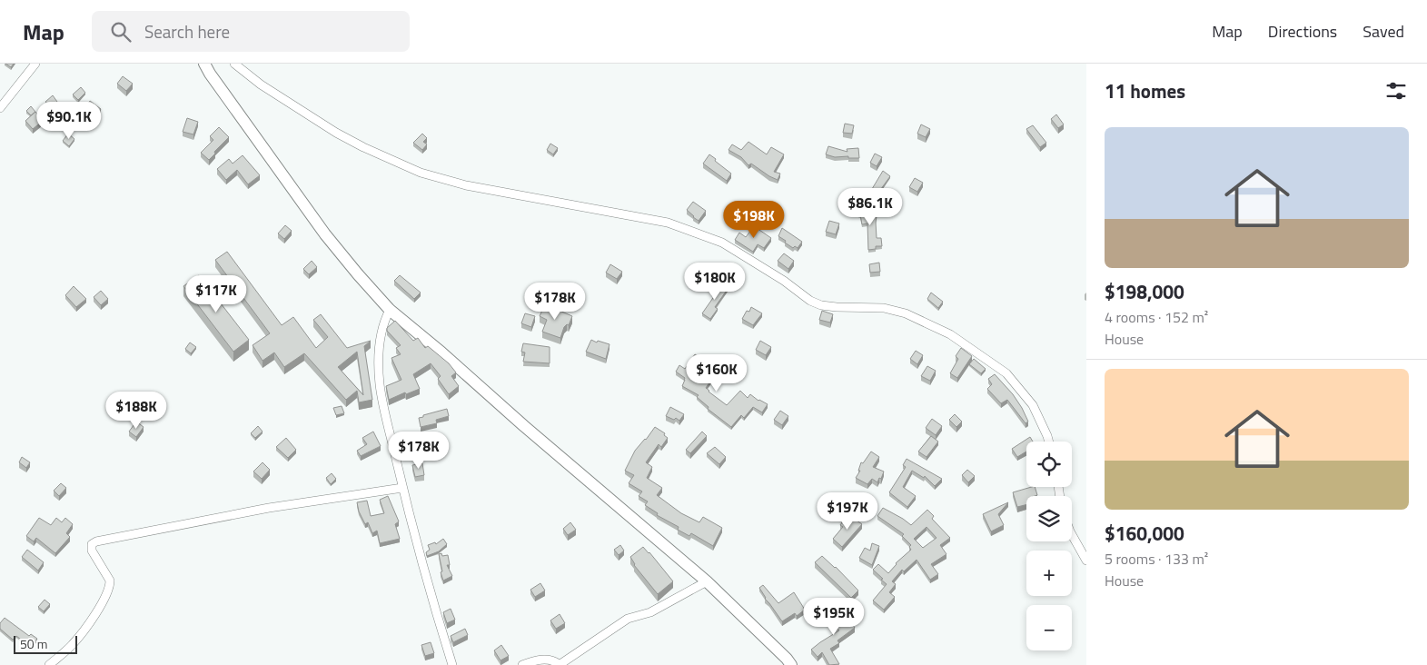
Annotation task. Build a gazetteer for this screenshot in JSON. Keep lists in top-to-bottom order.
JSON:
{
  "scale_bar": "50 m",
  "page": {
    "header": "Map",
    "search": "Search here",
    "nav": ["Map", "Directions", "Saved"],
    "heading": "11 homes",
    "price": [
      "$90.1K",
      "$86.1K",
      "$198K",
      "$180K",
      "$117K",
      "$178K",
      "$160K",
      "$188K",
      "$178K",
      "$197K",
      "$195K"
    ],
    "list": [
      {
        "name": "$198,000",
        "note": "4 rooms · 152 m² · House"
      },
      {
        "name": "$160,000",
        "note": "5 rooms · 133 m² · House"
      }
    ],
    "map_buttons": ["+", "−"],
    "scale": "50 m"
  }
}
